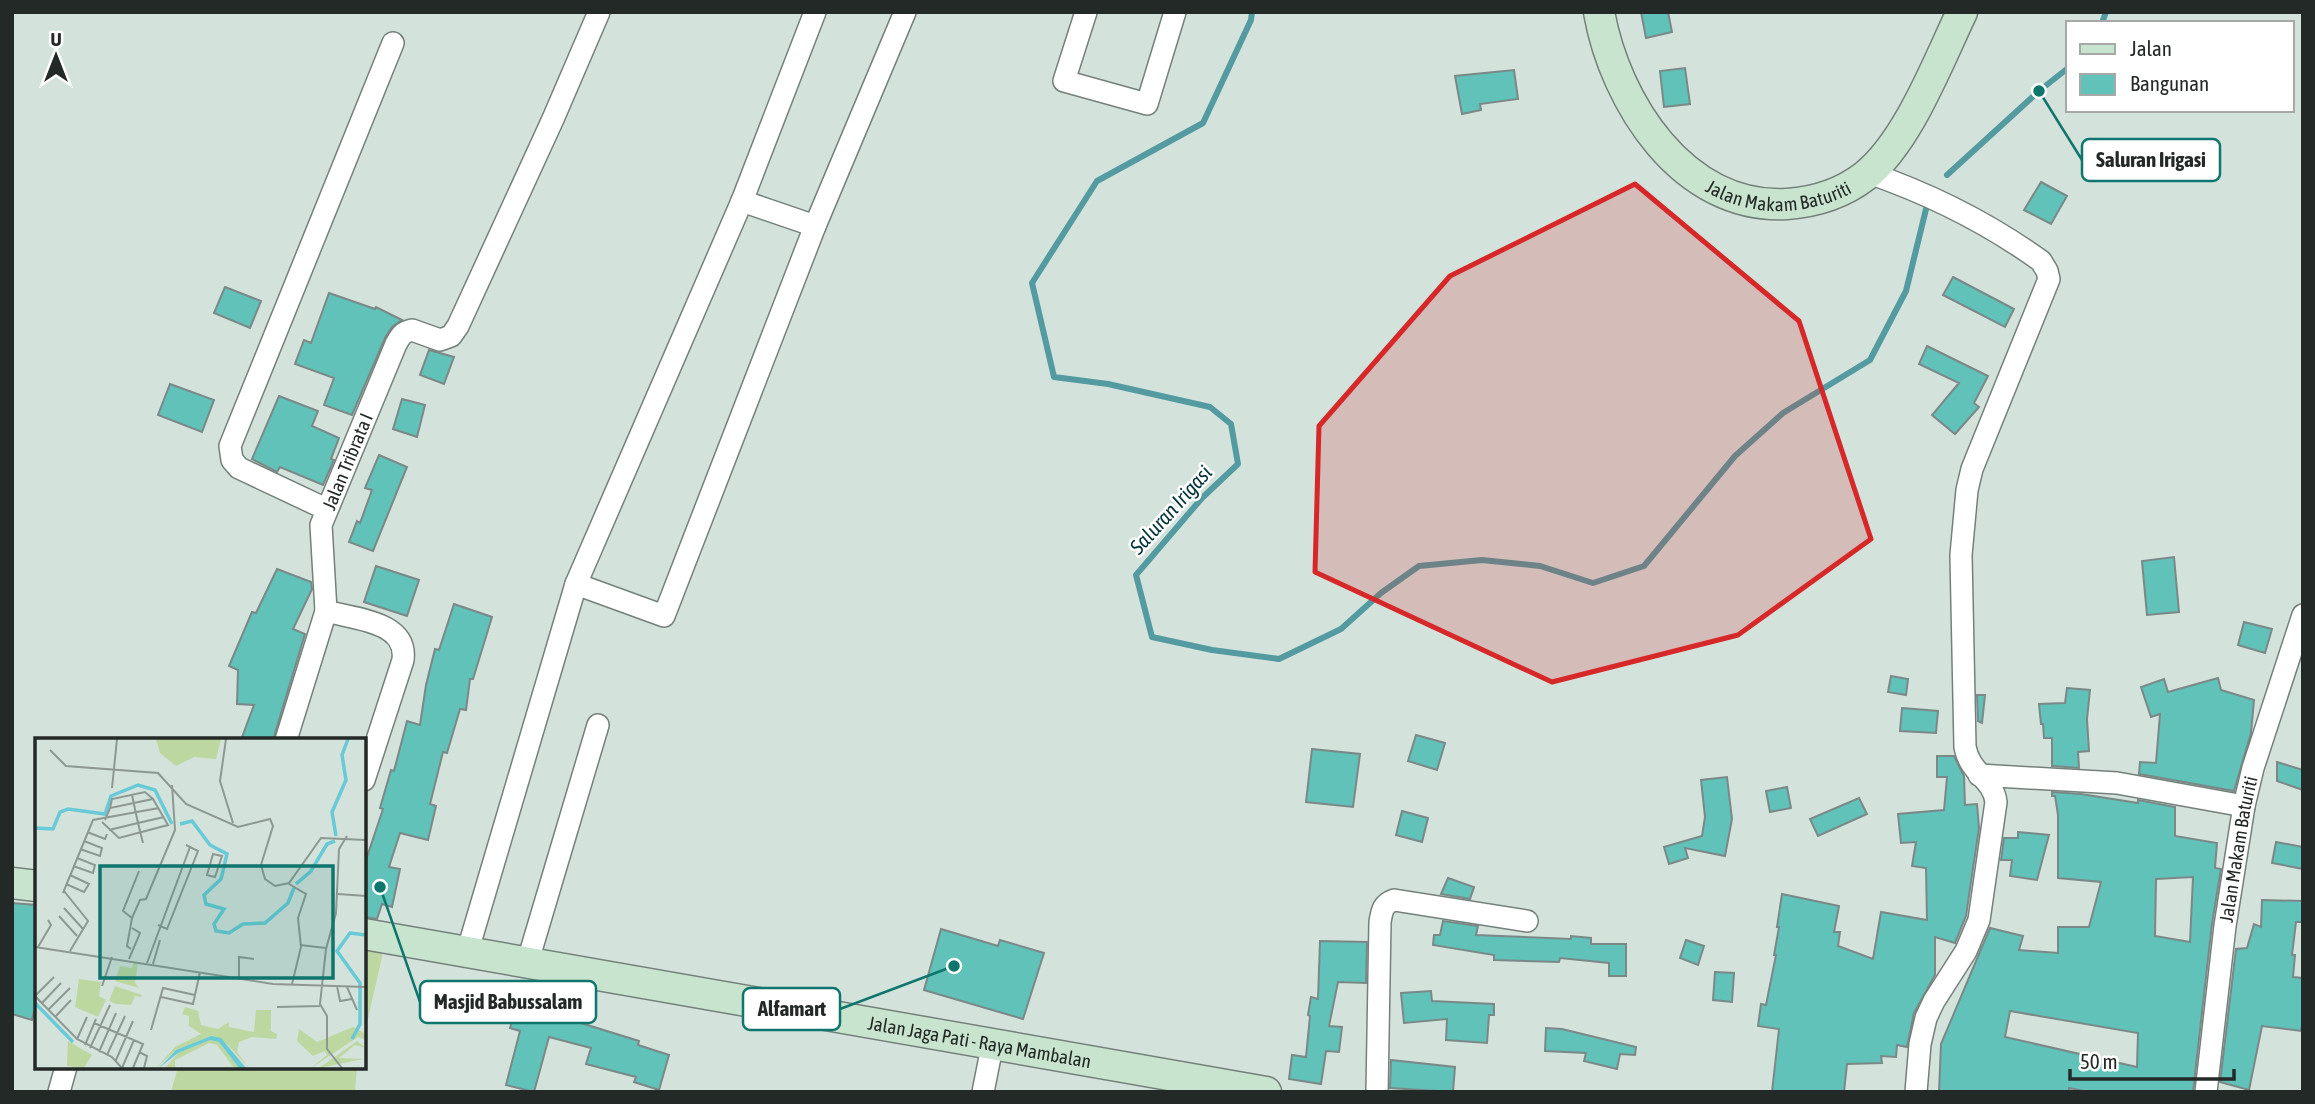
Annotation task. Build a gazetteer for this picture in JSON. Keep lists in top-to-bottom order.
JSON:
{
  "streets": {
    "street": ["Jalan Makam Baturiti", "Jalan Tribrata I", "Jalan Jaga Pati - Raya Mambalan"]
  },
  "water": ["Saluran Irigasi"],
  "places": ["Saluran Irigasi", "Masjid Babussalam", "Alfamart"],
  "legend": ["Jalan", "Bangunan"],
  "scale_bar": "50 m",
  "north": "top"
}
